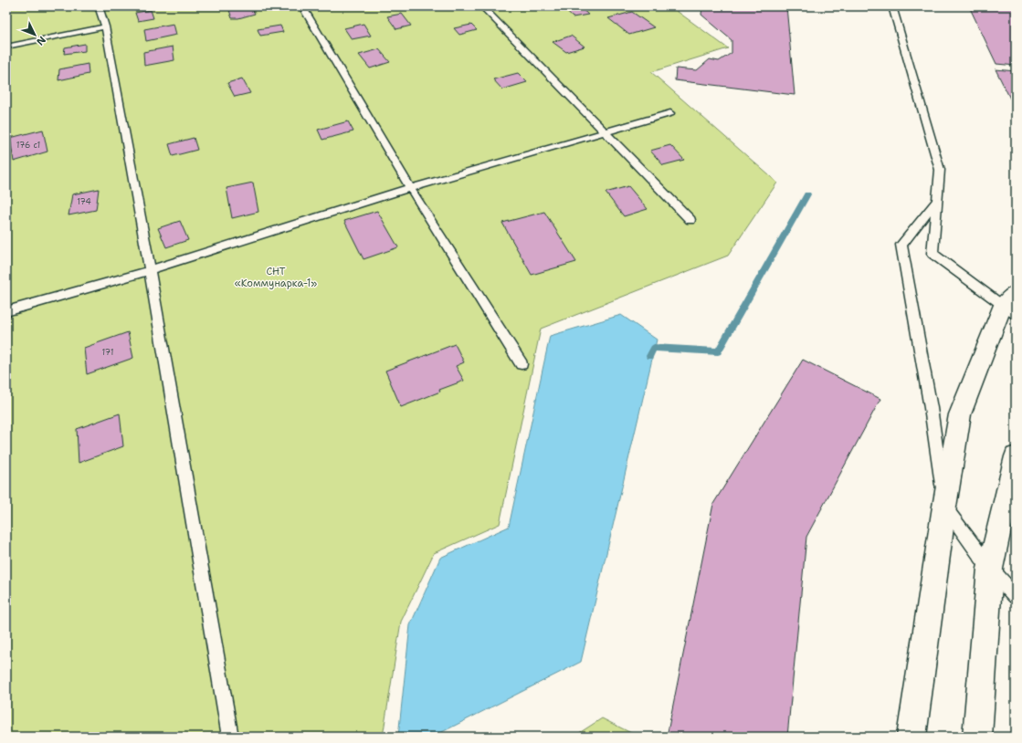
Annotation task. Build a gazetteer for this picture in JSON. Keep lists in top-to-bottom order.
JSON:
{
  "parks": ["СНТ «Коммунарка-1»"],
  "house_numbers": ["176 с1", "174", "171"],
  "north": "bottom right"
}
